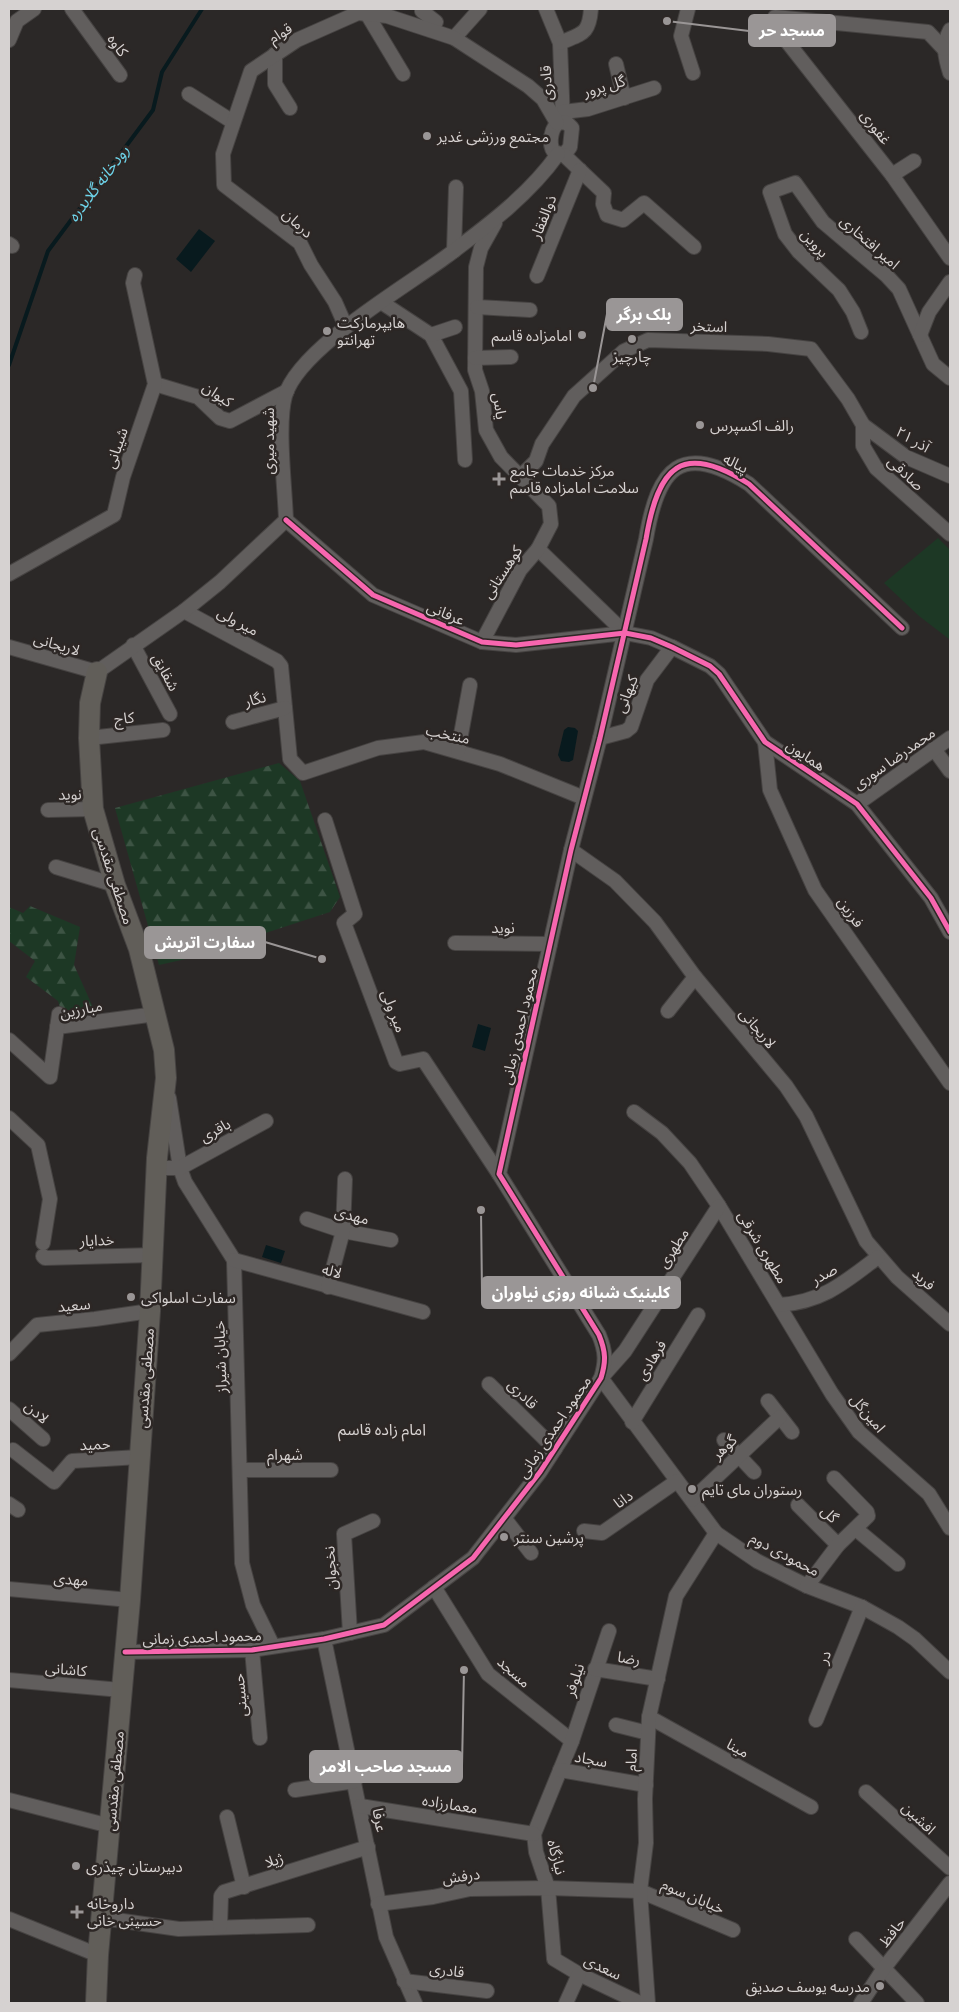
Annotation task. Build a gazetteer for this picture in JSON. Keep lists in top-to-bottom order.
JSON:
{
  "streets": {
    "main road": ["مصطفی مقدسی"],
    "street": [
      "قوام",
      "کاوه",
      "قادری",
      "گل پرور",
      "غفوری",
      "ذوالفقار",
      "درمان",
      "امیر افتخاری",
      "پروین",
      "استخر",
      "کیوان",
      "یاس",
      "۲۱ آذر",
      "شهید میری",
      "شیبانی",
      "پیاله",
      "صادقی",
      "کوهستانی",
      "عرفانی",
      "میر ولی",
      "لاریجانی",
      "شقایق",
      "کیهانی",
      "نگار",
      "کاج",
      "منتخب",
      "همایون",
      "محمدرضا سوری",
      "نوید",
      "فرزین",
      "مبارزین",
      "محمود احمدی زمانی",
      "باقری",
      "مهدی",
      "خدایار",
      "مطهری شرقی",
      "مطهری",
      "لاله",
      "صدر",
      "فرید",
      "سعید",
      "خیابان شیراز",
      "فرهادی",
      "لادن",
      "امین‌گل",
      "حمید",
      "گوهر",
      "شهرام",
      "دانا",
      "گل",
      "محمودی دوم",
      "نخجوان",
      "در",
      "رضا",
      "کاشانی",
      "مسجد",
      "نیلوفر",
      "حسینی",
      "مینا",
      "سجاد",
      "امام",
      "معمارزاده",
      "افشین",
      "عرفا",
      "نیازگاه",
      "ژیلا",
      "درفش",
      "خیابان سوم",
      "حافظ",
      "سعدی"
    ]
  },
  "crossings": [
    ["قوام", "درمان"],
    ["قادری", "گل پرور"],
    ["قادری", "شهید میری"],
    ["قادری", "محمود احمدی زمانی"],
    ["قادری", "عرفا"],
    ["گل پرور", "شهید میری"],
    ["درمان", "شهید میری"],
    ["امیر افتخاری", "پروین"],
    ["استخر", "یاس"],
    ["استخر", "صادقی"],
    ["کیوان", "شهید میری"],
    ["کیوان", "شیبانی"],
    ["یاس", "شهید میری"],
    ["یاس", "کوهستانی"],
    ["۲۱ آذر", "صادقی"],
    ["شهید میری", "عرفانی"],
    ["پیاله", "عرفانی"],
    ["پیاله", "همایون"],
    ["پیاله", "محمود احمدی زمانی"],
    ["کوهستانی", "عرفانی"],
    ["عرفانی", "همایون"],
    ["عرفانی", "محمود احمدی زمانی"],
    ["میر ولی", "نگار"],
    ["میر ولی", "منتخب"],
    ["میر ولی", "محمود احمدی زمانی"],
    ["لاریجانی", "مصطفی مقدسی"],
    ["لاریجانی", "محمود احمدی زمانی"],
    ["لاریجانی", "صدر"],
    ["لاریجانی", "فرید"],
    ["کیهانی", "همایون"],
    ["کیهانی", "محمود احمدی زمانی"],
    ["کاج", "مصطفی مقدسی"],
    ["منتخب", "محمود احمدی زمانی"],
    ["همایون", "محمدرضا سوری"],
    ["همایون", "فرزین"],
    ["همایون", "محمود احمدی زمانی"],
    ["نوید", "مصطفی مقدسی"],
    ["نوید", "محمود احمدی زمانی"],
    ["مصطفی مقدسی", "مبارزین"],
    ["مصطفی مقدسی", "محمود احمدی زمانی"],
    ["مصطفی مقدسی", "مهدی"],
    ["مصطفی مقدسی", "خدایار"],
    ["مصطفی مقدسی", "سعید"],
    ["مصطفی مقدسی", "حمید"],
    ["مصطفی مقدسی", "کاشانی"],
    ["محمود احمدی زمانی", "مطهری"],
    ["محمود احمدی زمانی", "خیابان شیراز"],
    ["محمود احمدی زمانی", "محمودی دوم"],
    ["محمود احمدی زمانی", "نخجوان"],
    ["محمود احمدی زمانی", "مسجد"],
    ["محمود احمدی زمانی", "حسینی"],
    ["محمود احمدی زمانی", "عرفا"],
    ["مطهری شرقی", "مطهری"],
    ["مطهری شرقی", "صدر"],
    ["مطهری شرقی", "امین‌گل"],
    ["مطهری", "محمودی دوم"],
    ["لاله", "خیابان شیراز"],
    ["صدر", "فرید"],
    ["صدر", "امین‌گل"],
    ["خیابان شیراز", "شهرام"],
    ["فرهادی", "محمودی دوم"],
    ["گوهر", "محمودی دوم"],
    ["دانا", "محمودی دوم"],
    ["محمودی دوم", "در"],
    ["محمودی دوم", "امام"],
    ["رضا", "نیلوفر"],
    ["رضا", "امام"],
    ["مسجد", "نیلوفر"],
    ["مسجد", "نیازگاه"],
    ["نیلوفر", "نیازگاه"],
    ["مینا", "امام"],
    ["سجاد", "امام"],
    ["سجاد", "نیازگاه"],
    ["امام", "درفش"],
    ["امام", "خیابان سوم"],
    ["معمارزاده", "عرفا"],
    ["معمارزاده", "نیازگاه"],
    ["عرفا", "ژیلا"],
    ["عرفا", "درفش"],
    ["نیازگاه", "درفش"],
    ["نیازگاه", "سعدی"],
    ["درفش", "خیابان سوم"]
  ],
  "districts": ["امام زاده قاسم"],
  "water": ["رودخانه گلابدره"],
  "places": {
    "other": [
      "مسجد حر",
      "مجتمع ورزشی غدیر",
      "هایپرمارکت تهرانتو",
      "امامزاده قاسم",
      "چارچیز",
      "بلک برگر",
      "رالف اکسپرس",
      "سفارت اتریش",
      "کلینیک شبانه روزی نیاوران",
      "سفارت اسلواکی",
      "رستوران مای تایم",
      "پرشین سنتر",
      "مسجد صاحب الامر",
      "دبیرستان چیذری",
      "مدرسه یوسف صدیق"
    ],
    "health": ["مرکز خدمات جامع سلامت امامزاده قاسم", "داروخانه‌ حسینی خانی"]
  }
}
